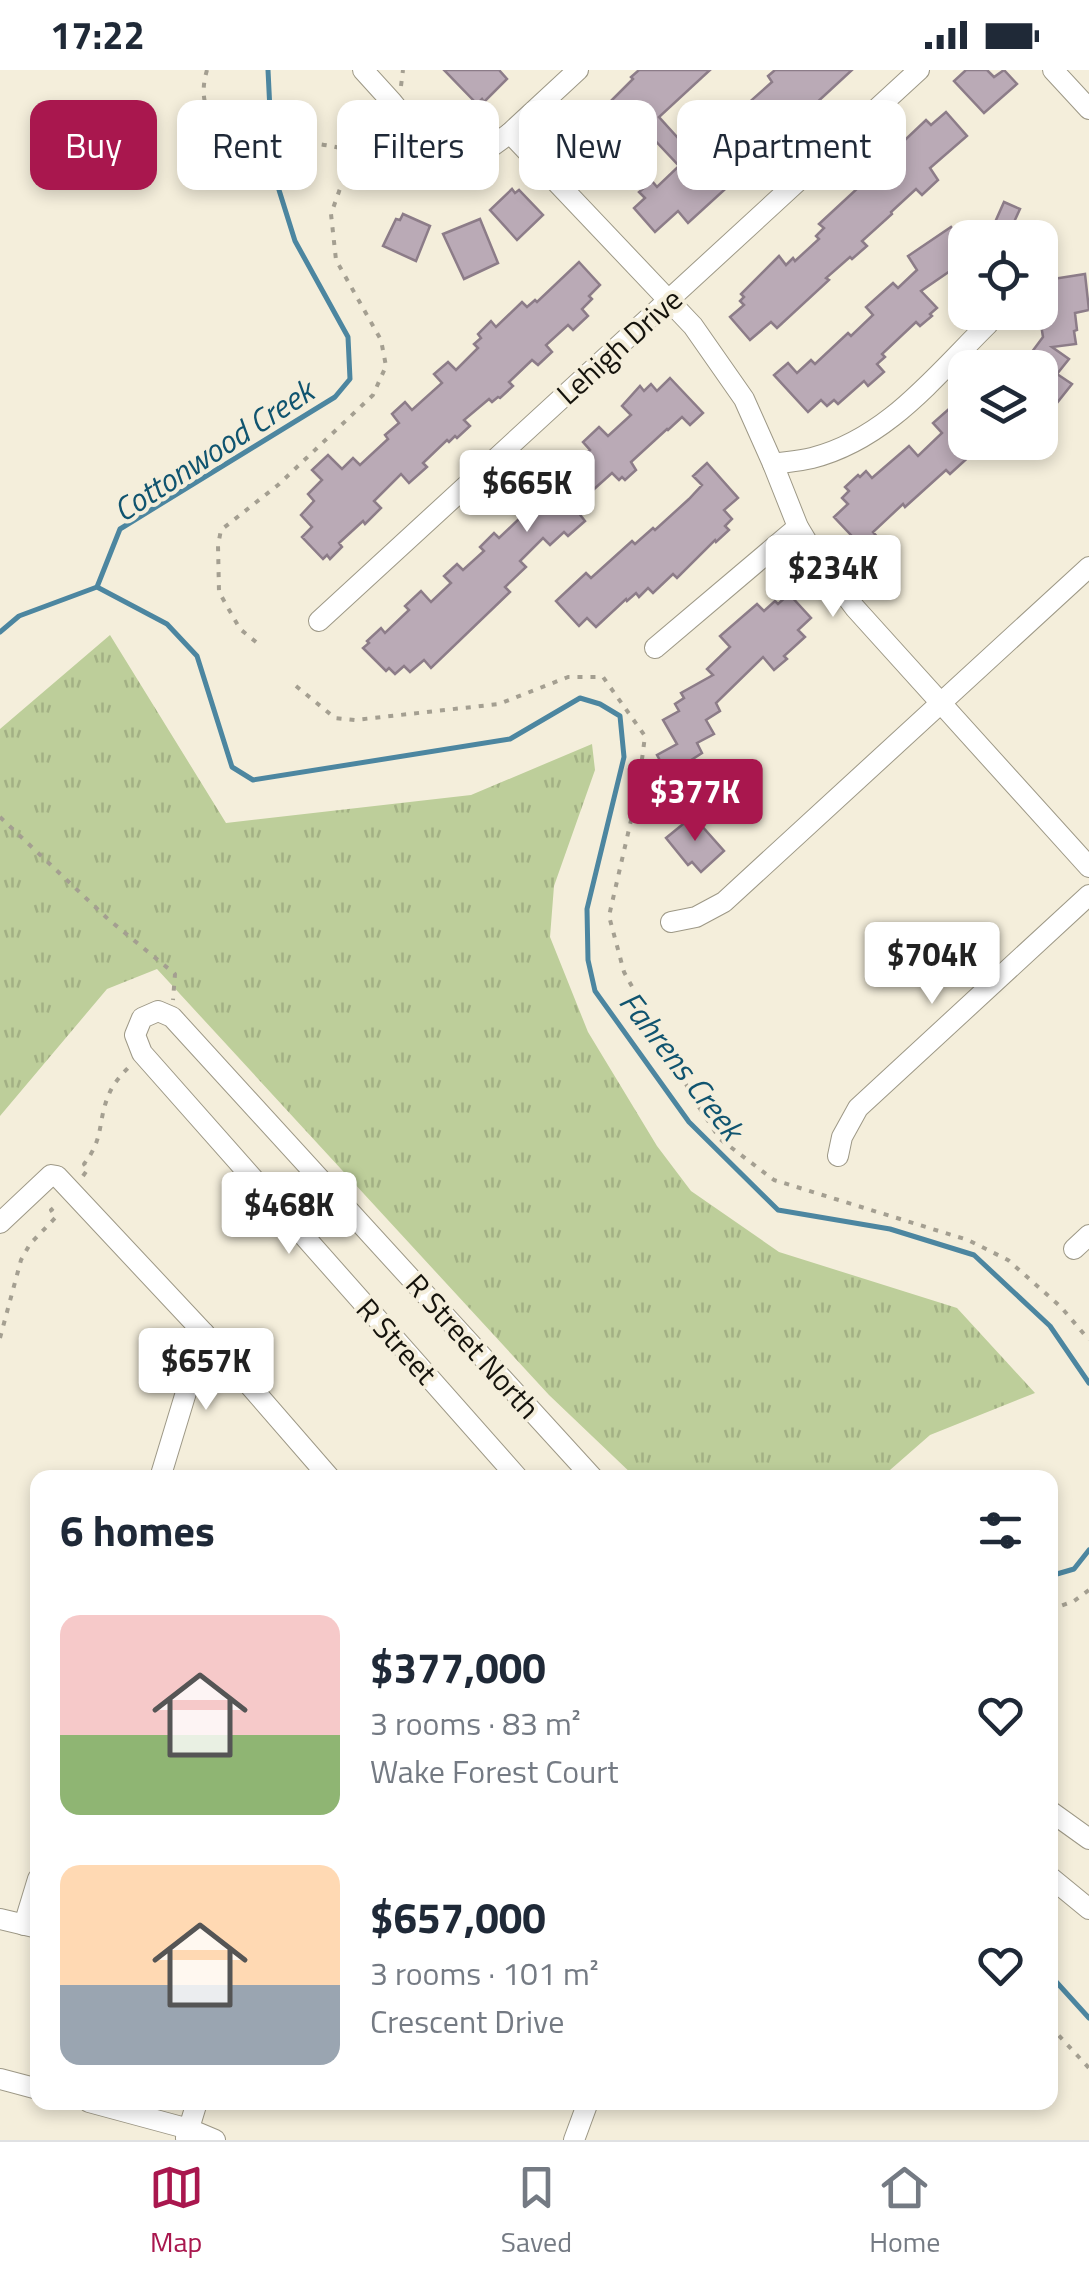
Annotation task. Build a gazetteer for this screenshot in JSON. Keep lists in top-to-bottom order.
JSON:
{
  "streets": {
    "street": ["Lehigh Drive", "R Street", "R Street North"]
  },
  "water": ["Cottonwood Creek", "Fahrens Creek"],
  "page": {
    "status": "17:22",
    "chip": [
      "Buy",
      "Rent",
      "Filters",
      "New",
      "Apartment"
    ],
    "price": [
      "$665K",
      "$234K",
      "$377K",
      "$704K",
      "$468K",
      "$657K"
    ],
    "heading": "6 homes",
    "list": [
      {
        "name": "$377,000",
        "note": "3 rooms · 83 m² · Wake Forest Court"
      },
      {
        "name": "$657,000",
        "note": "3 rooms · 101 m² · Crescent Drive"
      }
    ],
    "tabs": ["Map", "Saved", "Home"]
  }
}
